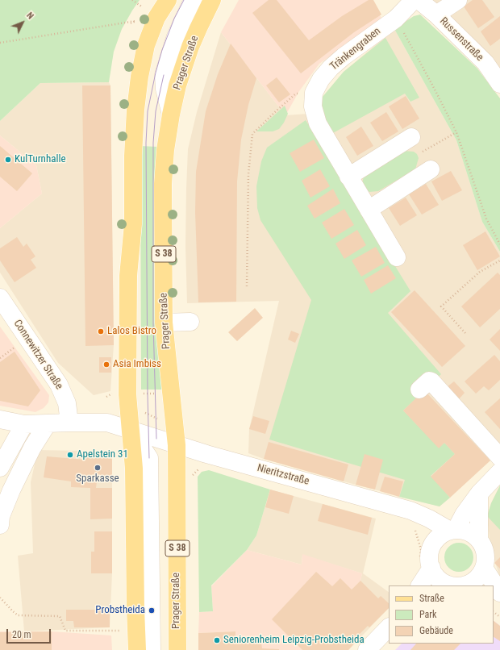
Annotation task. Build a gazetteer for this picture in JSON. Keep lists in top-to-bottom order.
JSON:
{
  "streets": {
    "main road": ["Prager Straße", "S 38"],
    "street": [
      "Russenstraße",
      "Tränkengraben",
      "Connewitzer Straße",
      "Nieritzstraße"
    ]
  },
  "crossings": [
    ["Prager Straße", "Nieritzstraße"]
  ],
  "places": [
    "KulTurnhalle",
    "Lalos Bistro",
    "Asia Imbiss",
    "Apelstein 31",
    "Sparkasse",
    "Probstheida",
    "Seniorenheim Leipzig-Probstheida"
  ],
  "legend": ["Straße", "Park", "Gebäude"],
  "scale_bar": "20 m",
  "north": "top right"
}
